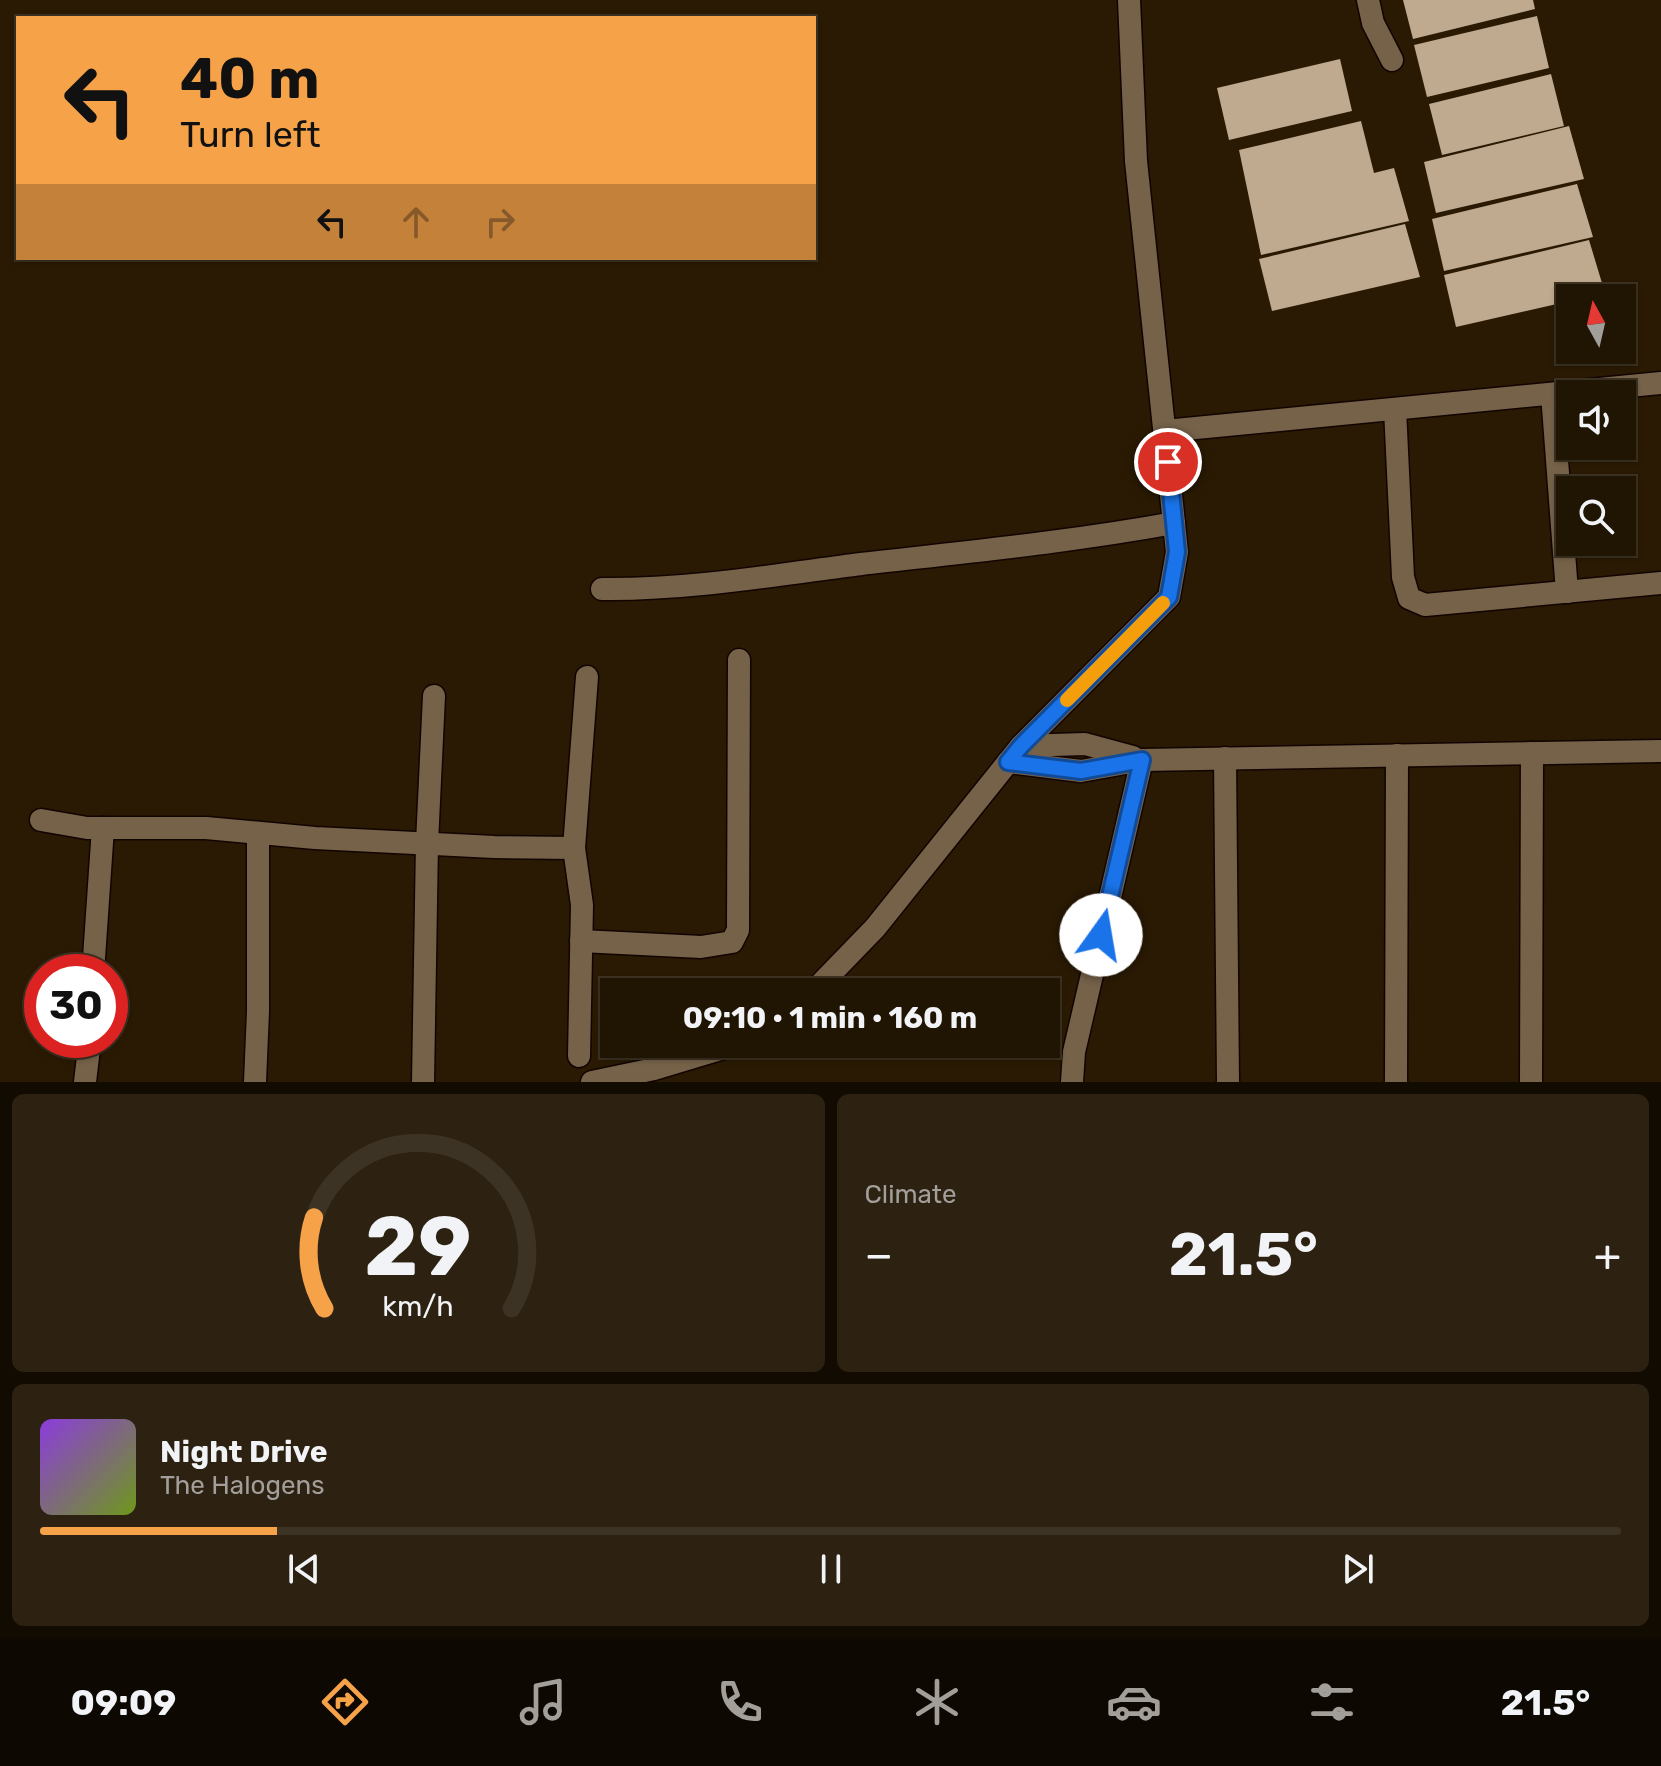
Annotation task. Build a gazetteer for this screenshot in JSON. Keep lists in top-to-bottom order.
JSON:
{
  "north": "top",
  "page": {
    "turn": ["40 m", "Turn left"],
    "limit": "30",
    "trip": "09:10 · 1 min · 160 m",
    "tile": "Climate",
    "heat": ["−", "21.5°", "+"],
    "song": ["Night Drive", "The Halogens"],
    "tabs": ["09:09", "21.5°"],
    "gauge": ["29", "km/h"]
  }
}
